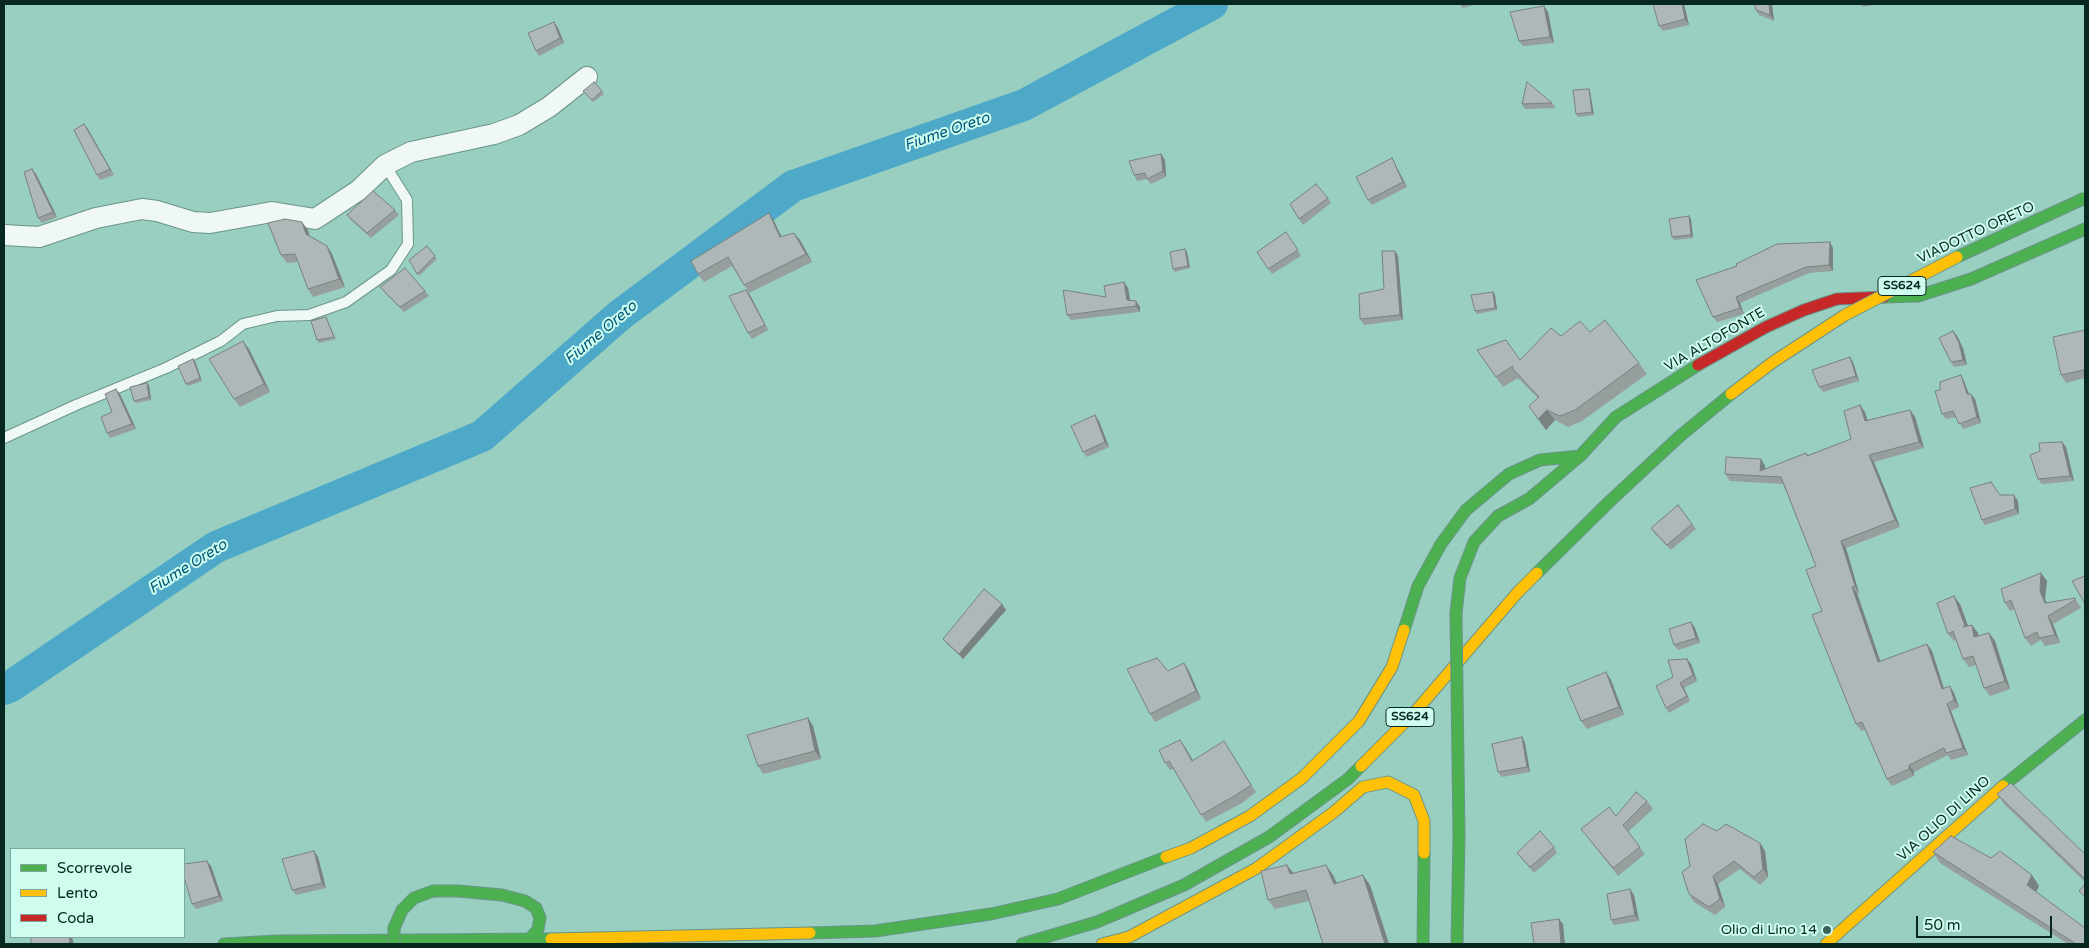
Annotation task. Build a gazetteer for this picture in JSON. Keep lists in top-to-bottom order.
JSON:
{
  "streets": {
    "main road": [
      "VIADOTTO ORETO",
      "SS624",
      "VIA ALTOFONTE",
      "VIA OLIO DI LINO"
    ]
  },
  "water": ["Fiume Oreto"],
  "places": ["Olio di Lino 14"],
  "legend": ["Scorrevole", "Lento", "Coda"],
  "scale_bar": "50 m"
}
